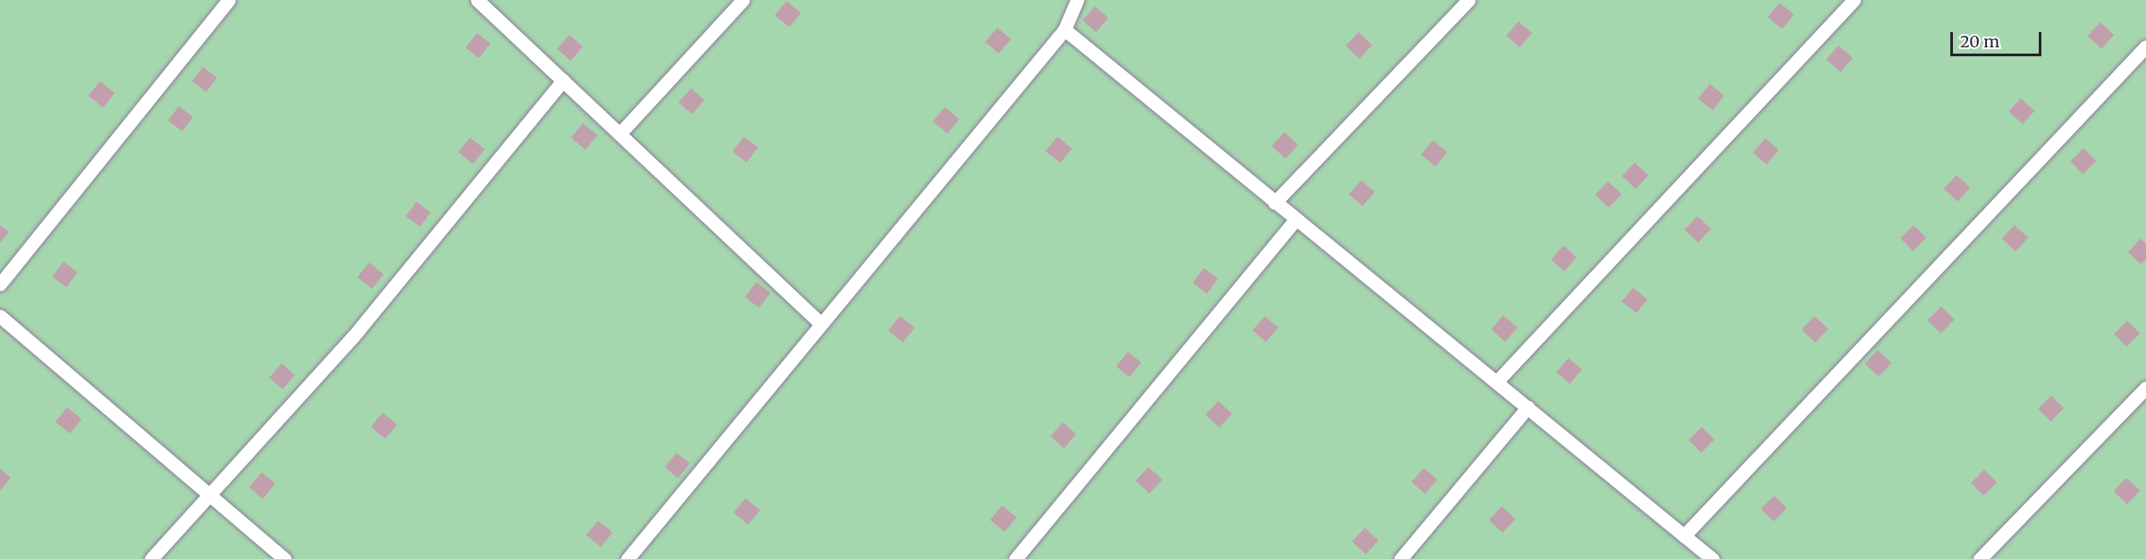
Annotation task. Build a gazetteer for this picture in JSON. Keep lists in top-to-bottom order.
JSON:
{
  "scale_bar": "20 m"
}
